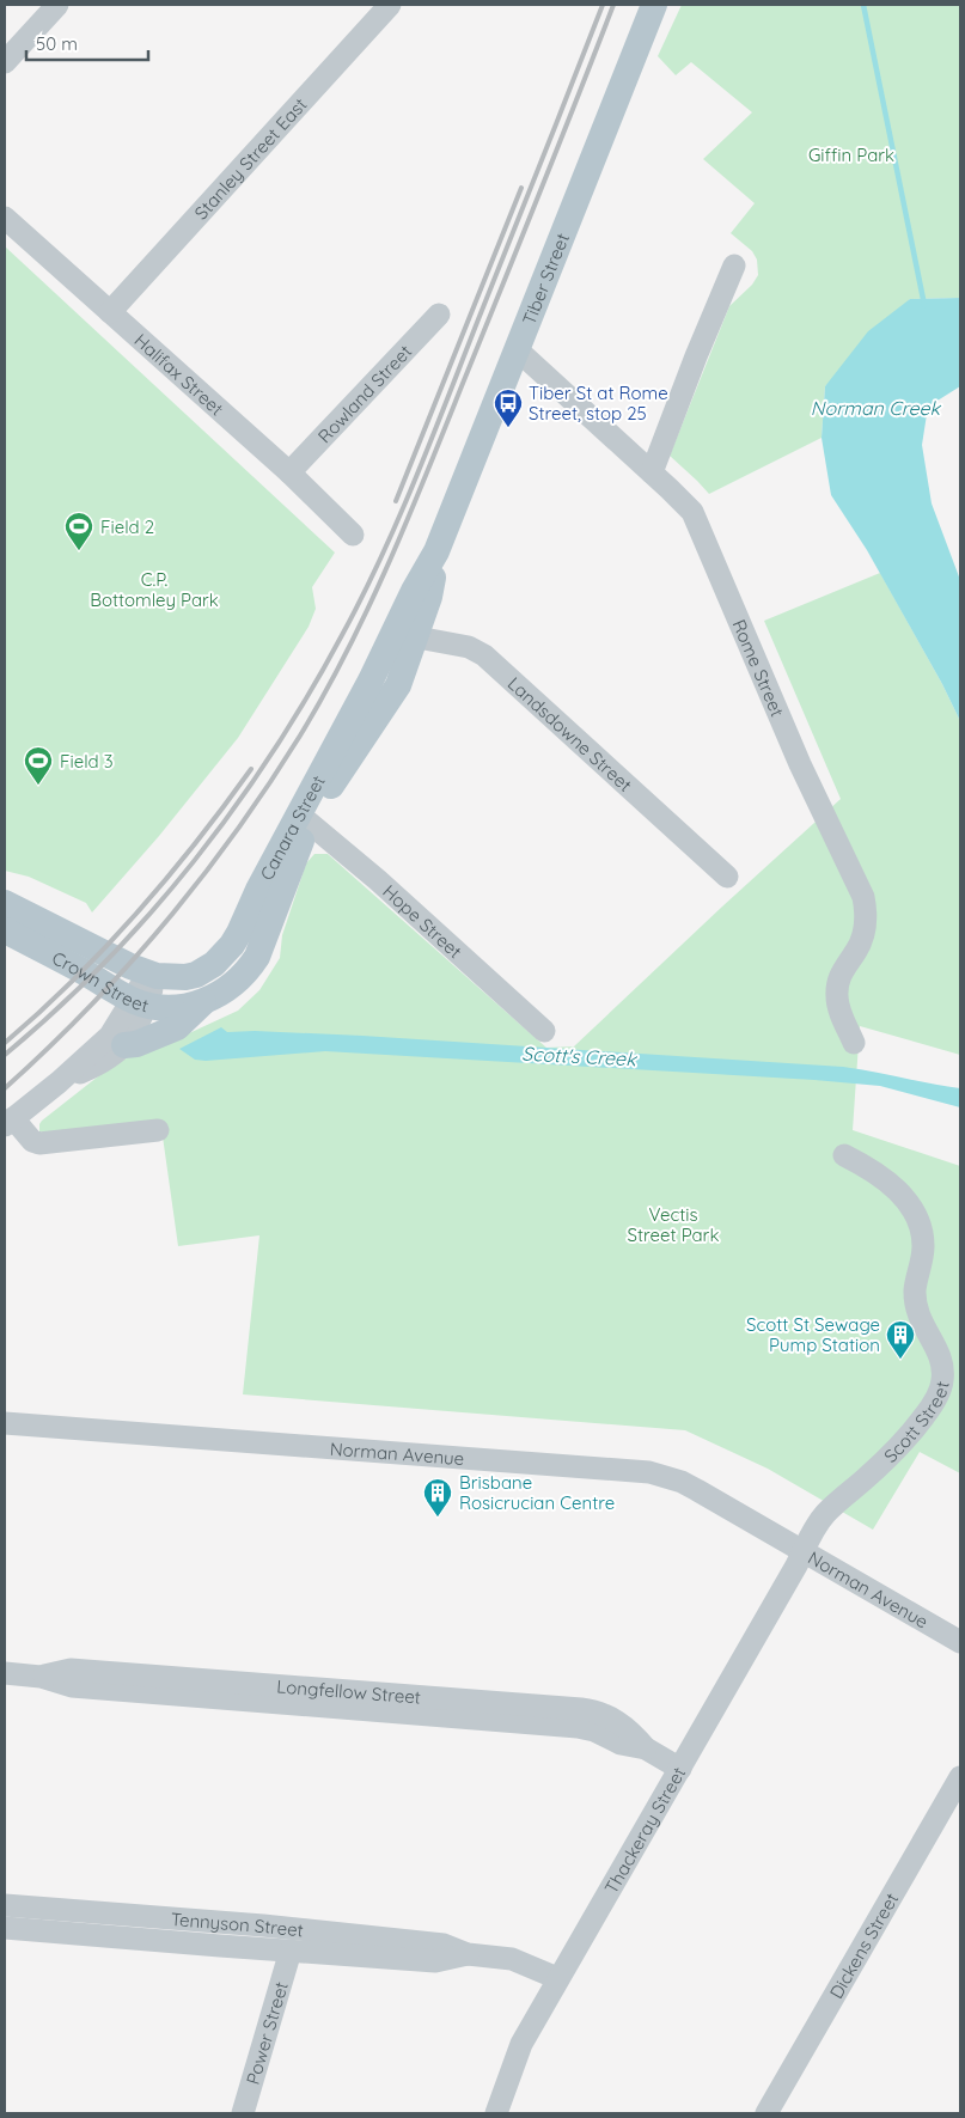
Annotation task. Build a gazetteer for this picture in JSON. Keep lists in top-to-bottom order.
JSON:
{
  "streets": {
    "main road": ["Tiber Street", "Canara Street", "Crown Street"],
    "street": [
      "Stanley Street East",
      "Halifax Street",
      "Rowland Street",
      "Rome Street",
      "Landsdowne Street",
      "Hope Street",
      "Scott Street",
      "Norman Avenue",
      "Longfellow Street",
      "Thackeray Street",
      "Tennyson Street",
      "Dickens Street",
      "Power Street"
    ]
  },
  "crossings": [
    ["Stanley Street East", "Halifax Street"],
    ["Tiber Street", "Rome Street"],
    ["Tiber Street", "Landsdowne Street"],
    ["Tiber Street", "Canara Street"],
    ["Halifax Street", "Rowland Street"],
    ["Landsdowne Street", "Canara Street"],
    ["Canara Street", "Hope Street"],
    ["Canara Street", "Crown Street"],
    ["Scott Street", "Norman Avenue"],
    ["Scott Street", "Thackeray Street"],
    ["Norman Avenue", "Thackeray Street"],
    ["Longfellow Street", "Thackeray Street"],
    ["Thackeray Street", "Tennyson Street"],
    ["Tennyson Street", "Power Street"]
  ],
  "water": ["Norman Creek", "Scott's Creek"],
  "parks": ["Giffin Park", "C.P. Bottomley Park", "Vectis Street Park"],
  "places": {
    "bus stop": ["Tiber St at Rome Street, stop 25"],
    "sports": ["Field 2", "Field 3"],
    "building": ["Scott St Sewage Pump Station", "Brisbane Rosicrucian Centre"]
  },
  "scale_bar": "50 m"
}
